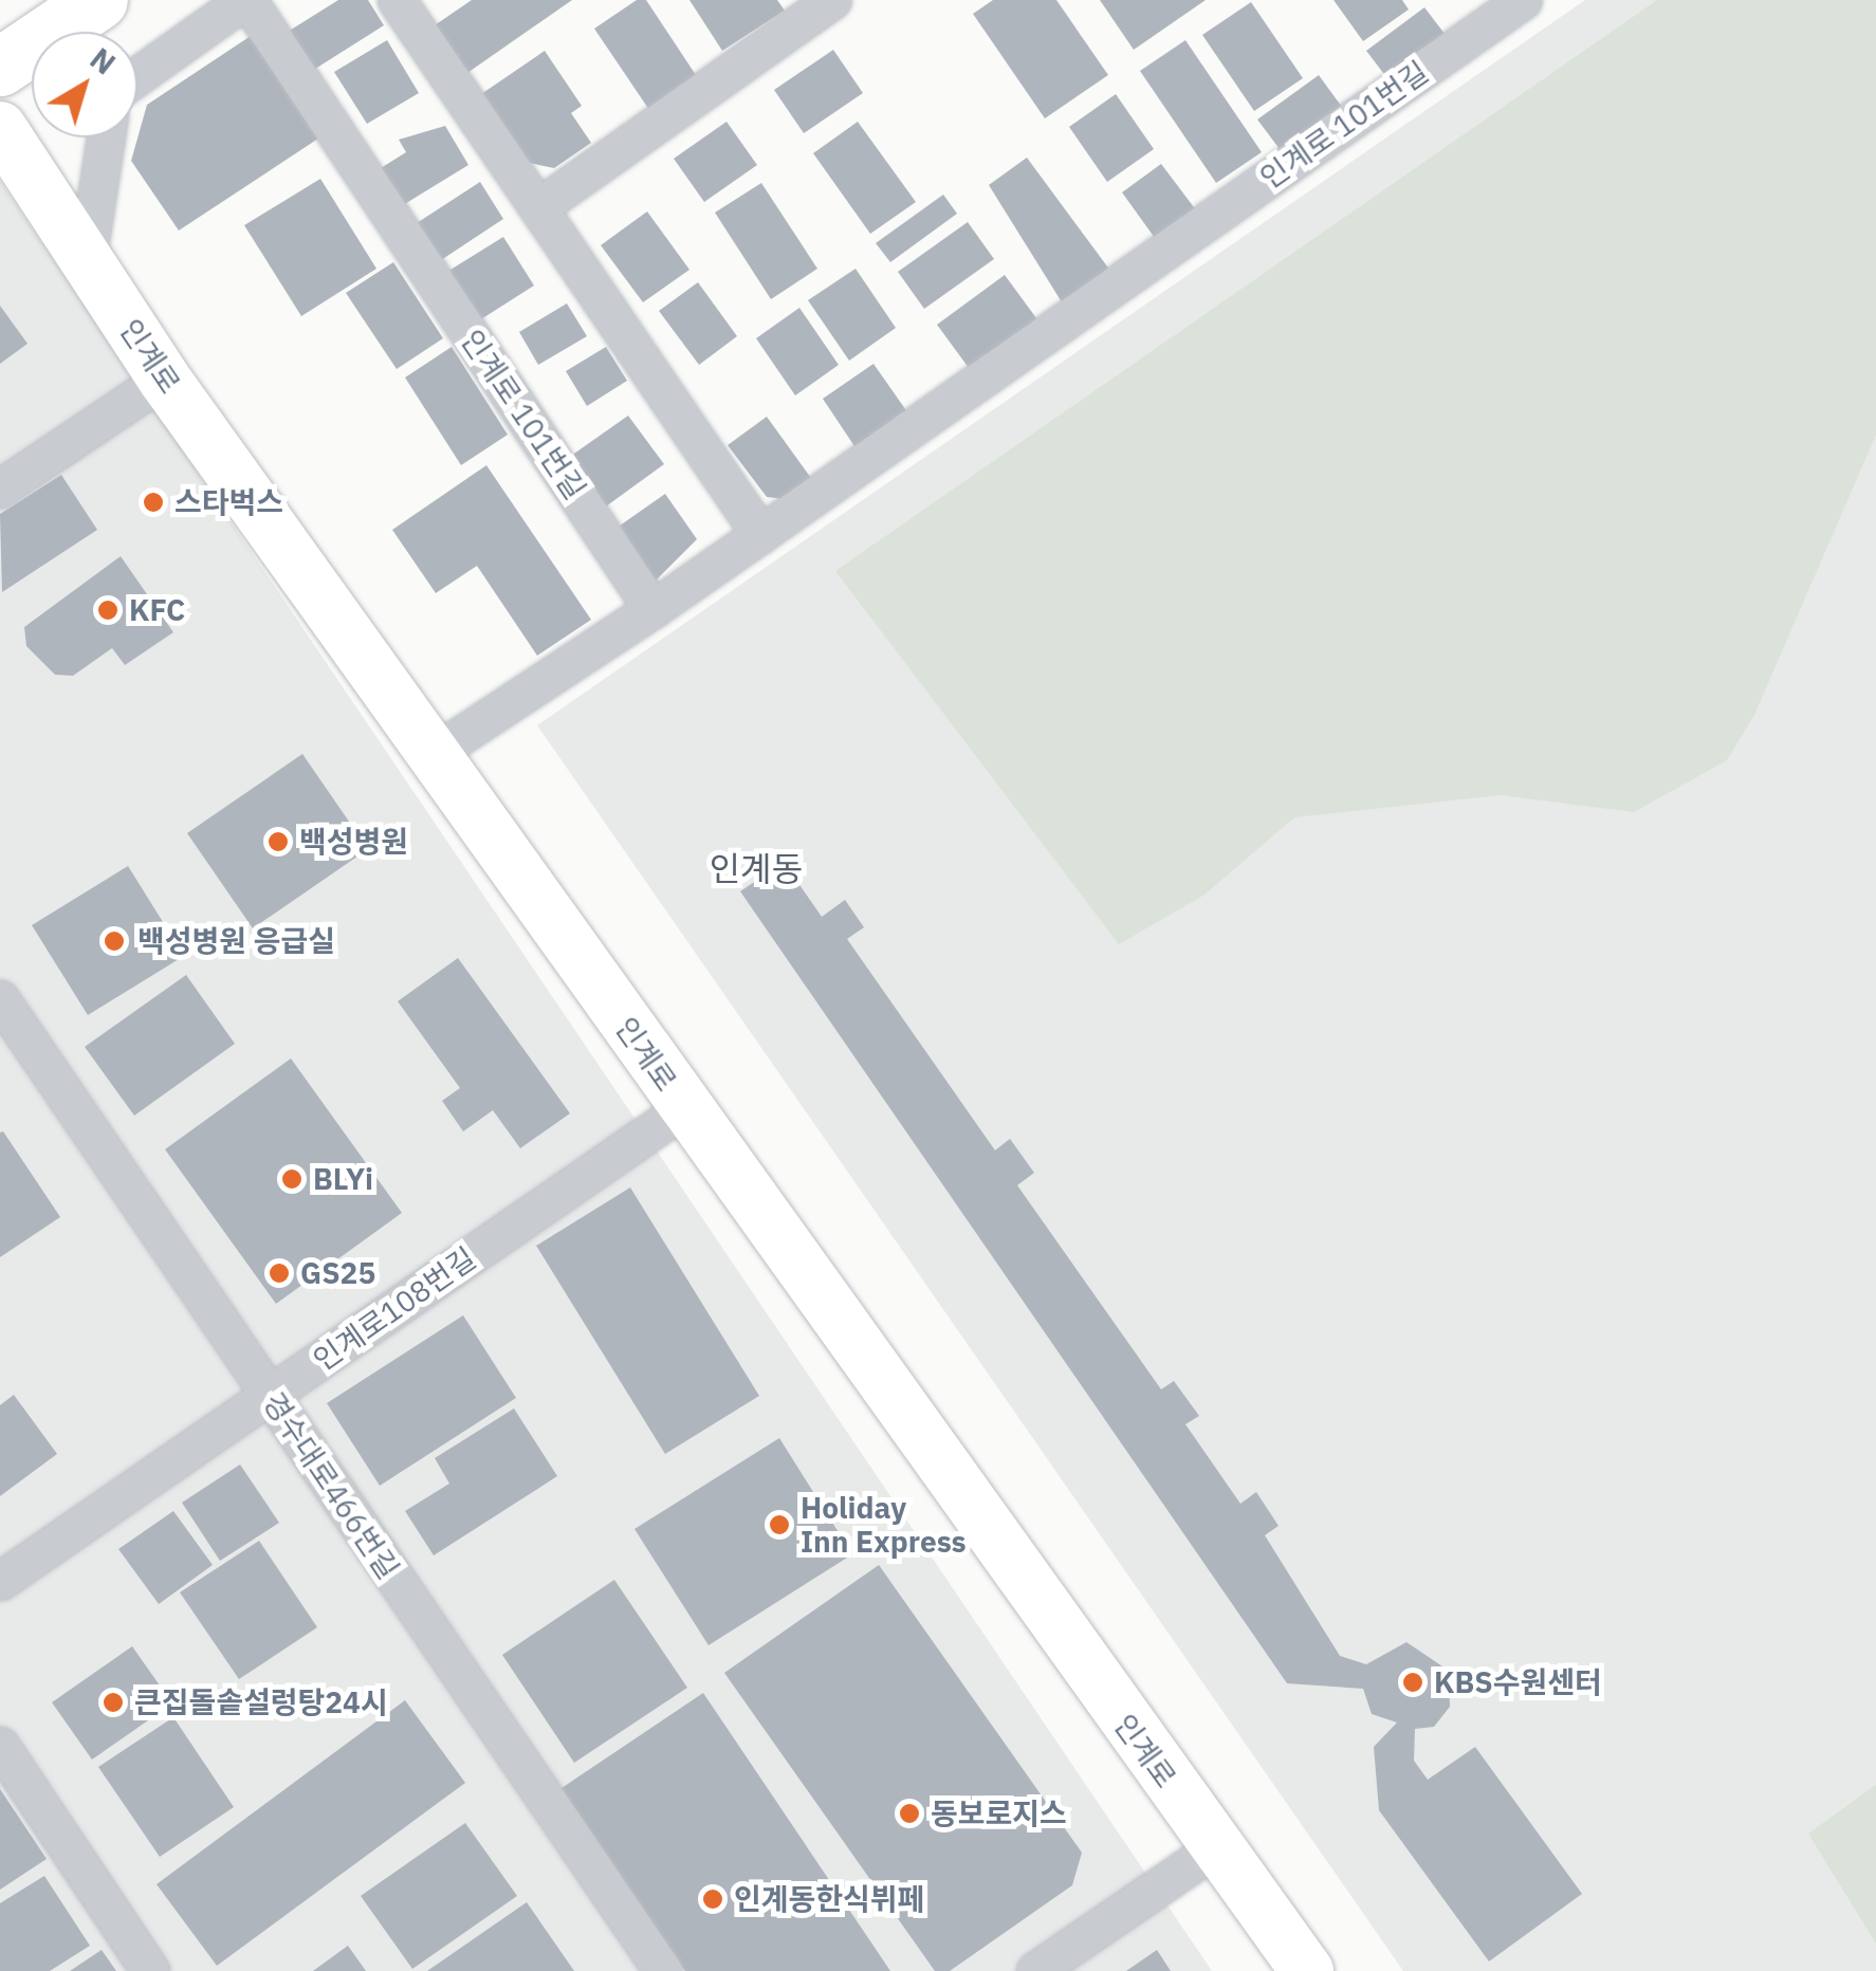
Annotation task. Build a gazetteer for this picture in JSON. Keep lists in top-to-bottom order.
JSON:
{
  "streets": {
    "street": [
      "인계로 101번길",
      "인계로",
      "인계로108번길",
      "경수대로466번길"
    ]
  },
  "crossings": [
    ["인계로", "인계로108번길"],
    ["인계로108번길", "경수대로466번길"]
  ],
  "districts": ["인계동"],
  "places": [
    "스타벅스",
    "KFC",
    "백성병원",
    "백성병원 응급실",
    "BLYi",
    "GS25",
    "Holiday Inn Express",
    "KBS수원센터",
    "큰집돌솥설렁탕24시",
    "동보로지스",
    "인계동한식뷔페"
  ],
  "north": "top right"
}
